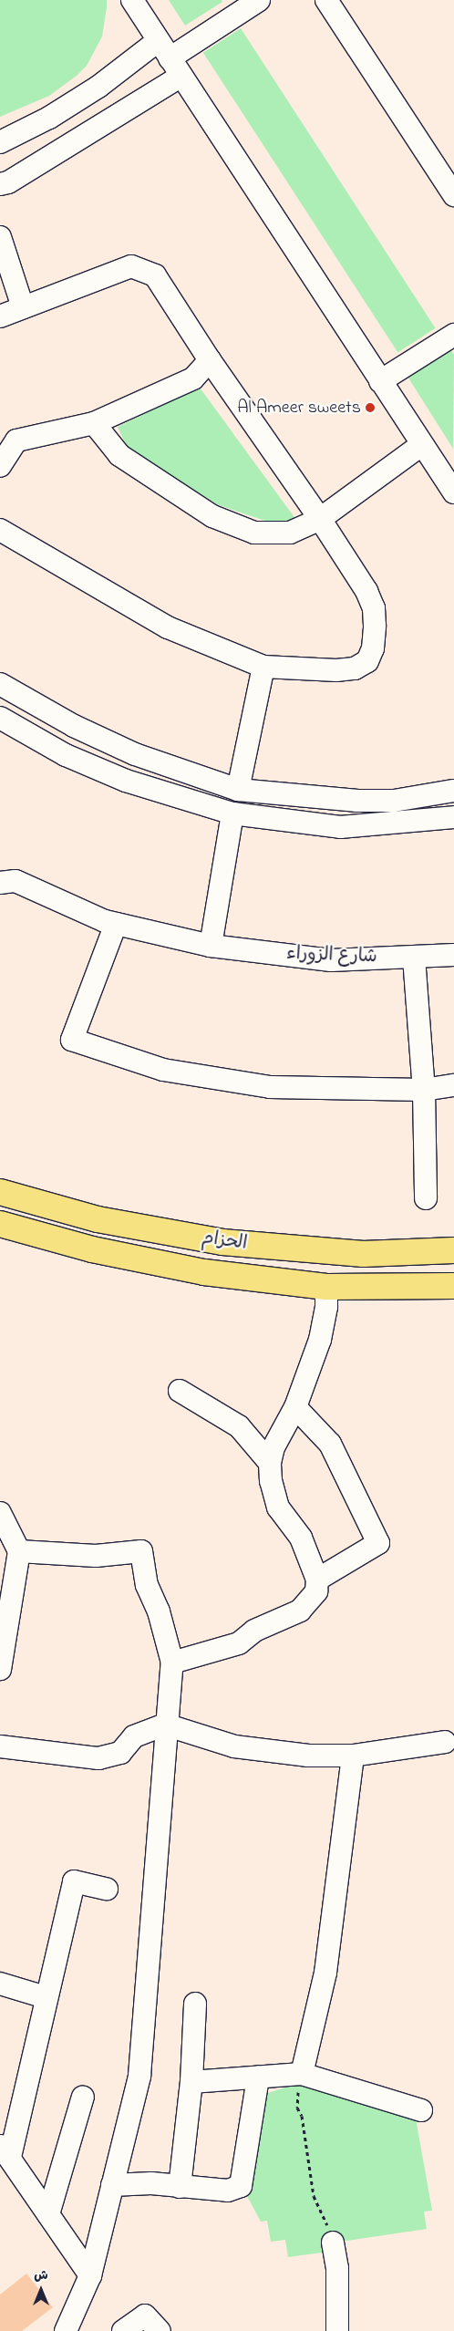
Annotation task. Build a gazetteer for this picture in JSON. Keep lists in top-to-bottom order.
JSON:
{
  "streets": {
    "main road": ["الحزام"],
    "street": ["شارع الزوراء"]
  },
  "places": ["Al Ameer sweets"],
  "north": "top"
}
